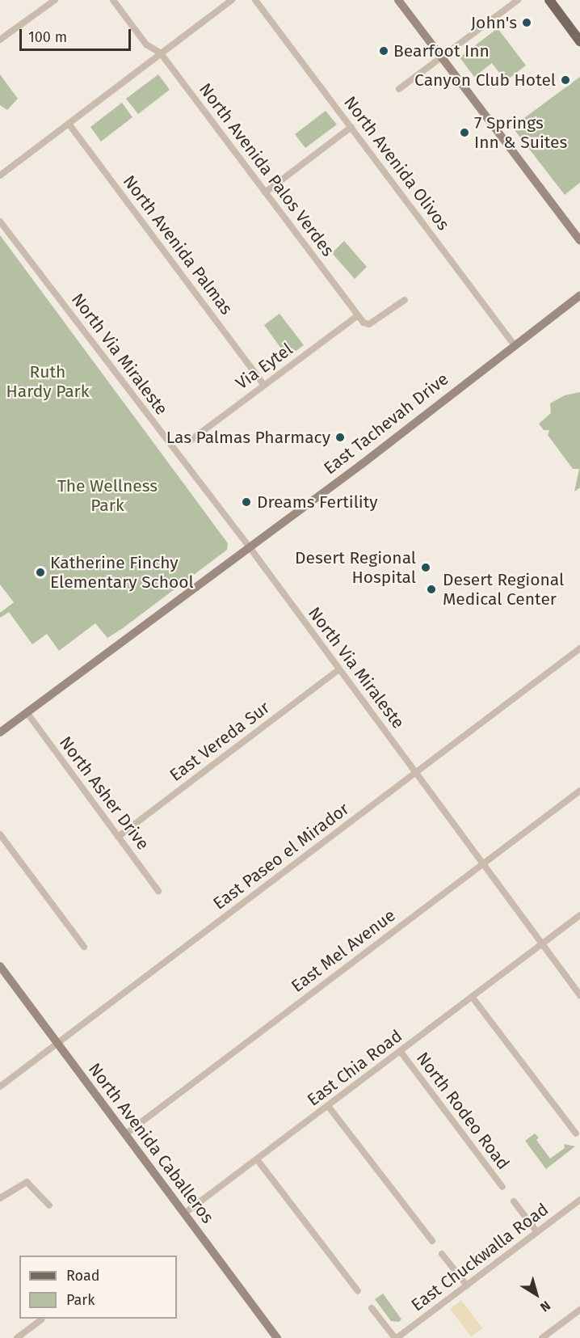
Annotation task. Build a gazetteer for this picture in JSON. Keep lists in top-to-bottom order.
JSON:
{
  "streets": {
    "street": [
      "North Avenida Olivos",
      "North Avenida Palos Verdes",
      "North Avenida Palmas",
      "North Via Miraleste",
      "Via Eytel",
      "East Tachevah Drive",
      "East Vereda Sur",
      "North Asher Drive",
      "East Paseo el Mirador",
      "East Mel Avenue",
      "East Chia Road",
      "North Rodeo Road",
      "North Avenida Caballeros",
      "East Chuckwalla Road"
    ]
  },
  "crossings": [
    ["North Avenida Olivos", "East Tachevah Drive"],
    ["North Avenida Palos Verdes", "Via Eytel"],
    ["North Avenida Palmas", "Via Eytel"],
    ["North Via Miraleste", "East Tachevah Drive"],
    ["North Via Miraleste", "East Vereda Sur"],
    ["North Via Miraleste", "East Paseo el Mirador"],
    ["North Via Miraleste", "East Mel Avenue"],
    ["North Via Miraleste", "East Chia Road"],
    ["East Tachevah Drive", "North Asher Drive"],
    ["East Vereda Sur", "North Asher Drive"],
    ["East Paseo el Mirador", "North Avenida Caballeros"],
    ["East Mel Avenue", "North Avenida Caballeros"],
    ["East Chia Road", "North Rodeo Road"],
    ["East Chia Road", "North Avenida Caballeros"]
  ],
  "parks": ["Ruth Hardy Park", "The Wellness Park"],
  "places": [
    "John's",
    "Bearfoot Inn",
    "Canyon Club Hotel",
    "7 Springs Inn & Suites",
    "Las Palmas Pharmacy",
    "Dreams Fertility",
    "Desert Regional Hospital",
    "Katherine Finchy Elementary School",
    "Desert Regional Medical Center"
  ],
  "legend": ["Road", "Park"],
  "scale_bar": "100 m",
  "north": "bottom right"
}
